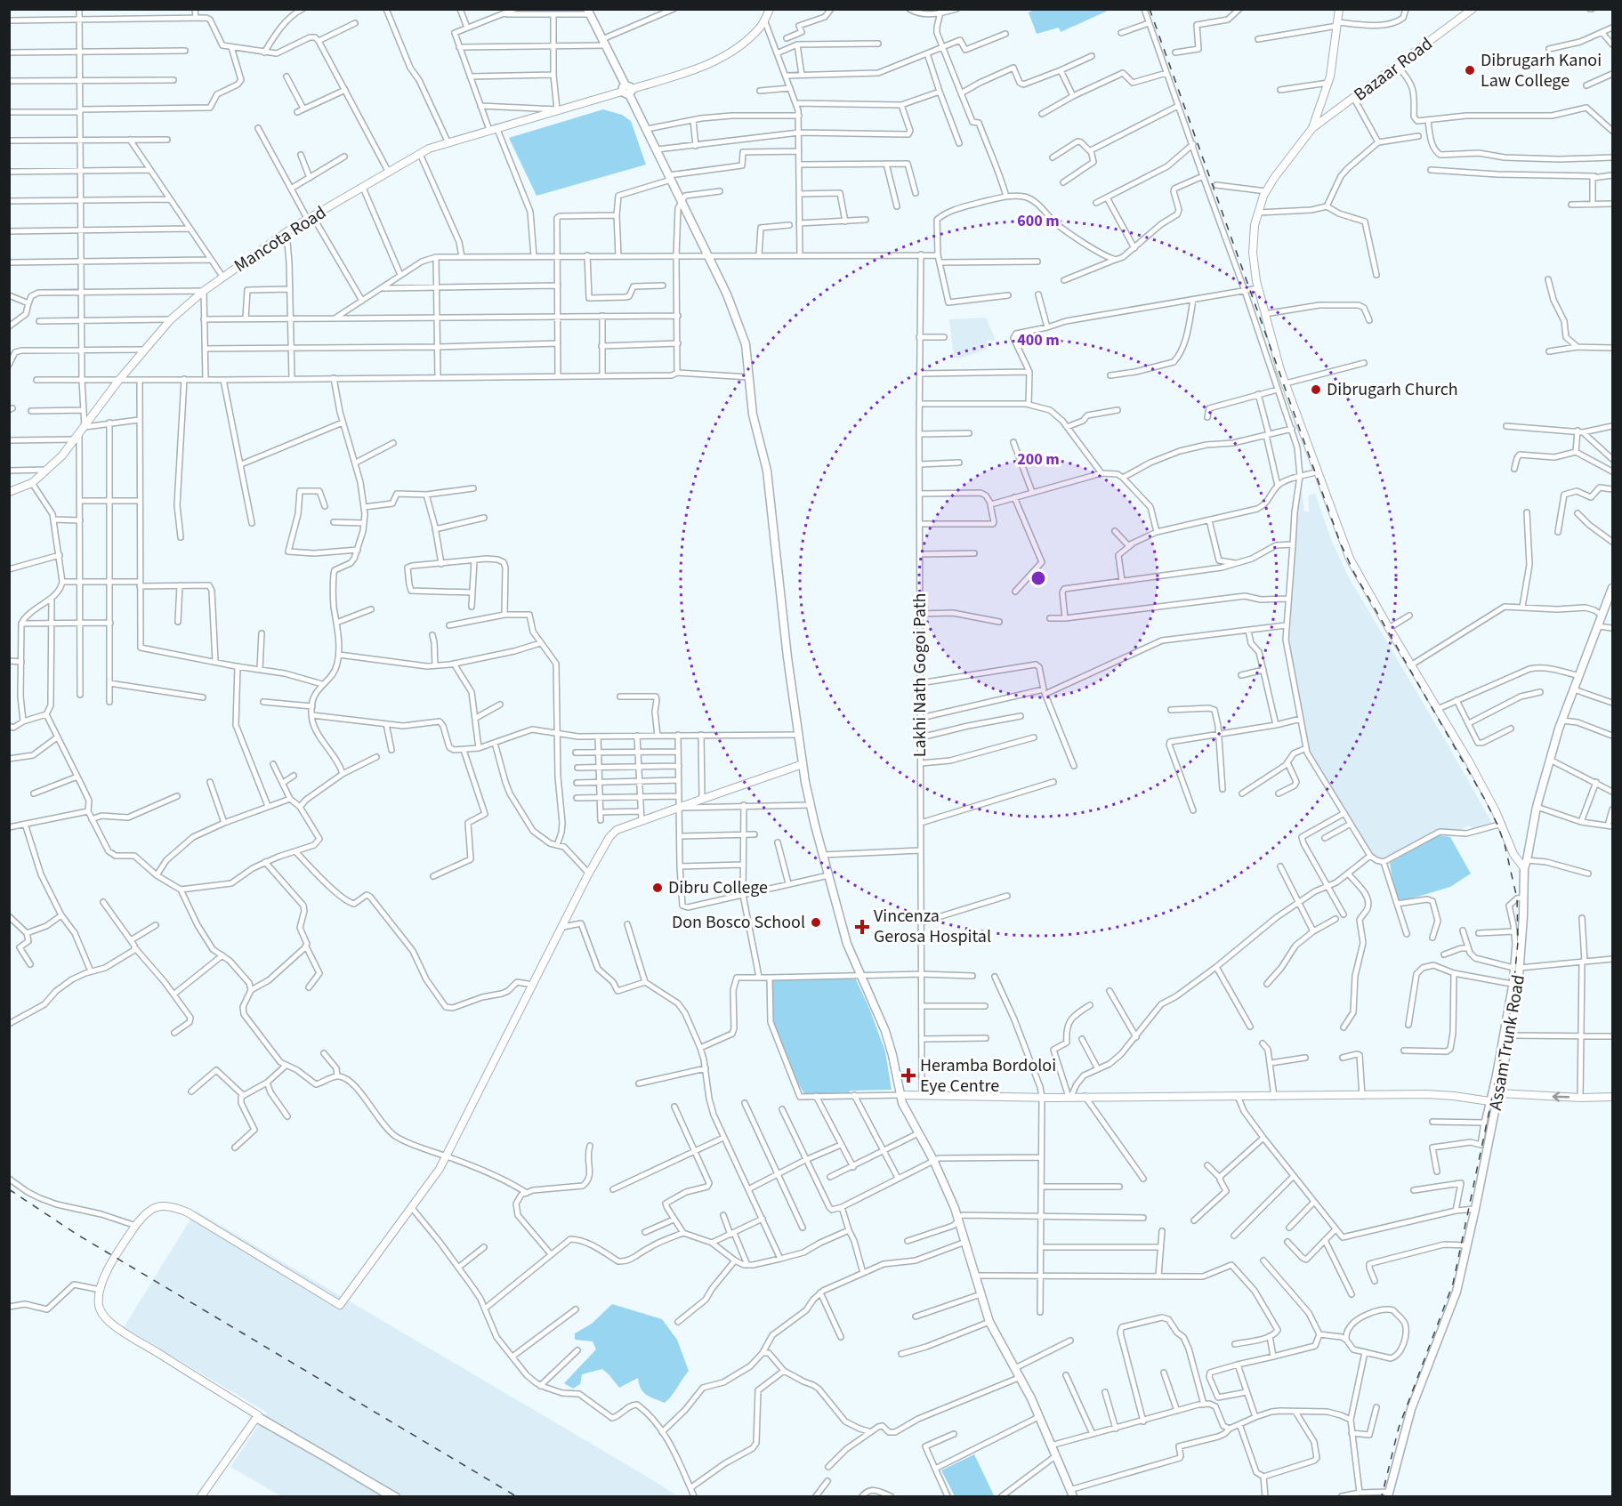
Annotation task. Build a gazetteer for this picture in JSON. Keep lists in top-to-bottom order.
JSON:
{
  "streets": {
    "main road": ["Assam Trunk Road"],
    "street": ["Bazaar Road", "Mancota Road", "Lakhi Nath Gogoi Path"]
  },
  "places": {
    "other": [
      "Dibrugarh Kanoi Law College",
      "Dibrugarh Church",
      "Dibru College",
      "Don Bosco School"
    ],
    "health": ["Vincenza Gerosa Hospital", "Heramba Bordoloi Eye Centre"]
  },
  "rings": ["600 m", "400 m", "200 m"]
}
